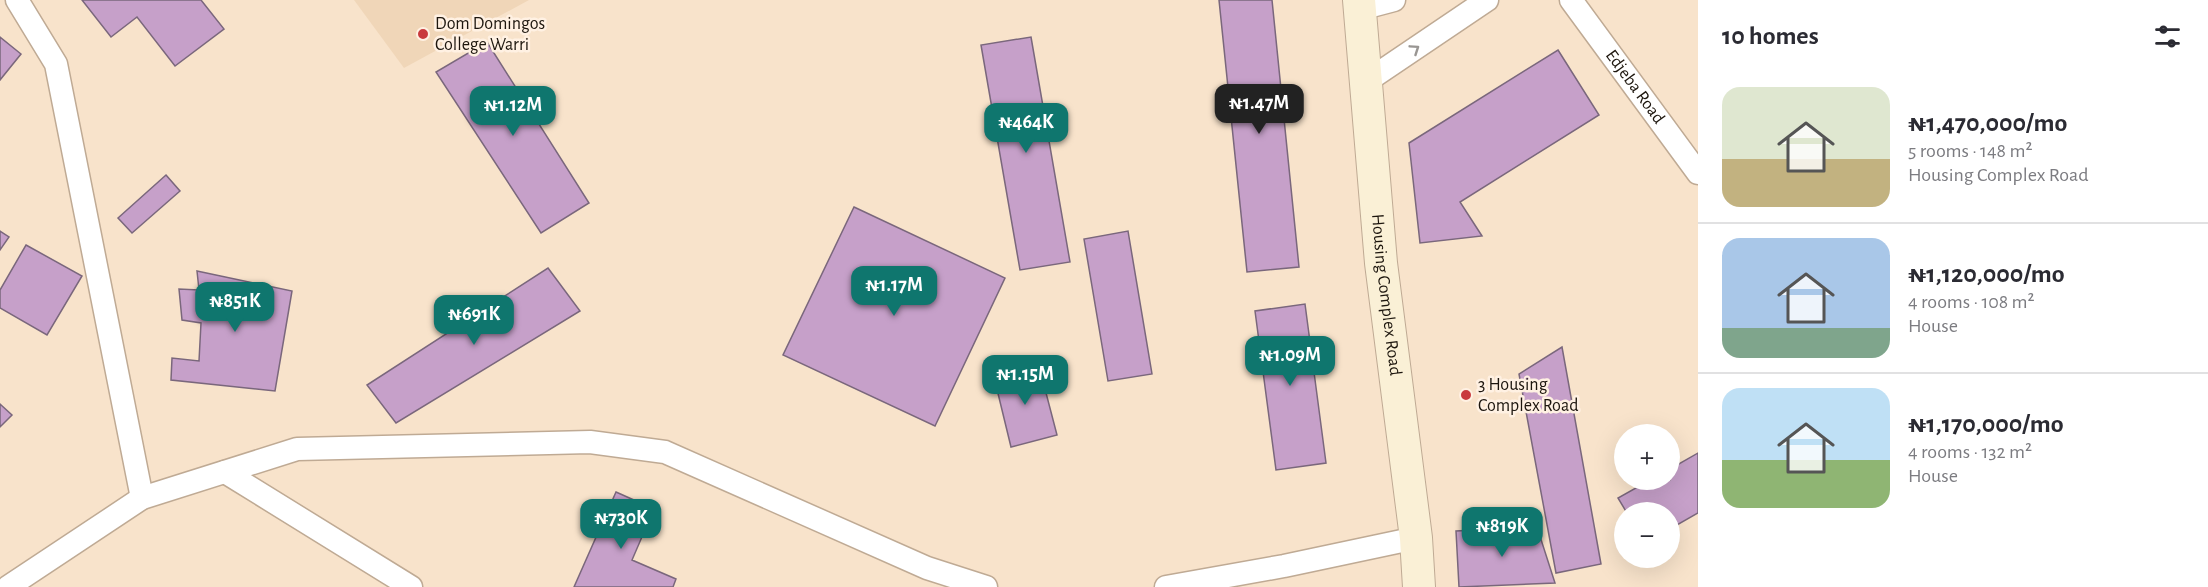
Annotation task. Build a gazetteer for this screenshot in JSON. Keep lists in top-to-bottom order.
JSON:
{
  "streets": {
    "street": ["Edjeba Road", "Housing Complex Road"]
  },
  "places": ["Dom Domingos College Warri", "3 Housing Complex Road"],
  "page": {
    "heading": "10 homes",
    "list": [
      {
        "name": "₦1,470,000/mo",
        "note": "5 rooms · 148 m² · Housing Complex Road"
      },
      {
        "name": "₦1,120,000/mo",
        "note": "4 rooms · 108 m² · House"
      },
      {
        "name": "₦1,170,000/mo",
        "note": "4 rooms · 132 m² · House"
      }
    ],
    "price": [
      "₦1.47M",
      "₦1.12M",
      "₦464K",
      "₦1.17M",
      "₦851K",
      "₦691K",
      "₦1.09M",
      "₦1.15M",
      "₦730K",
      "₦819K"
    ],
    "map_buttons": ["+", "−"]
  }
}
